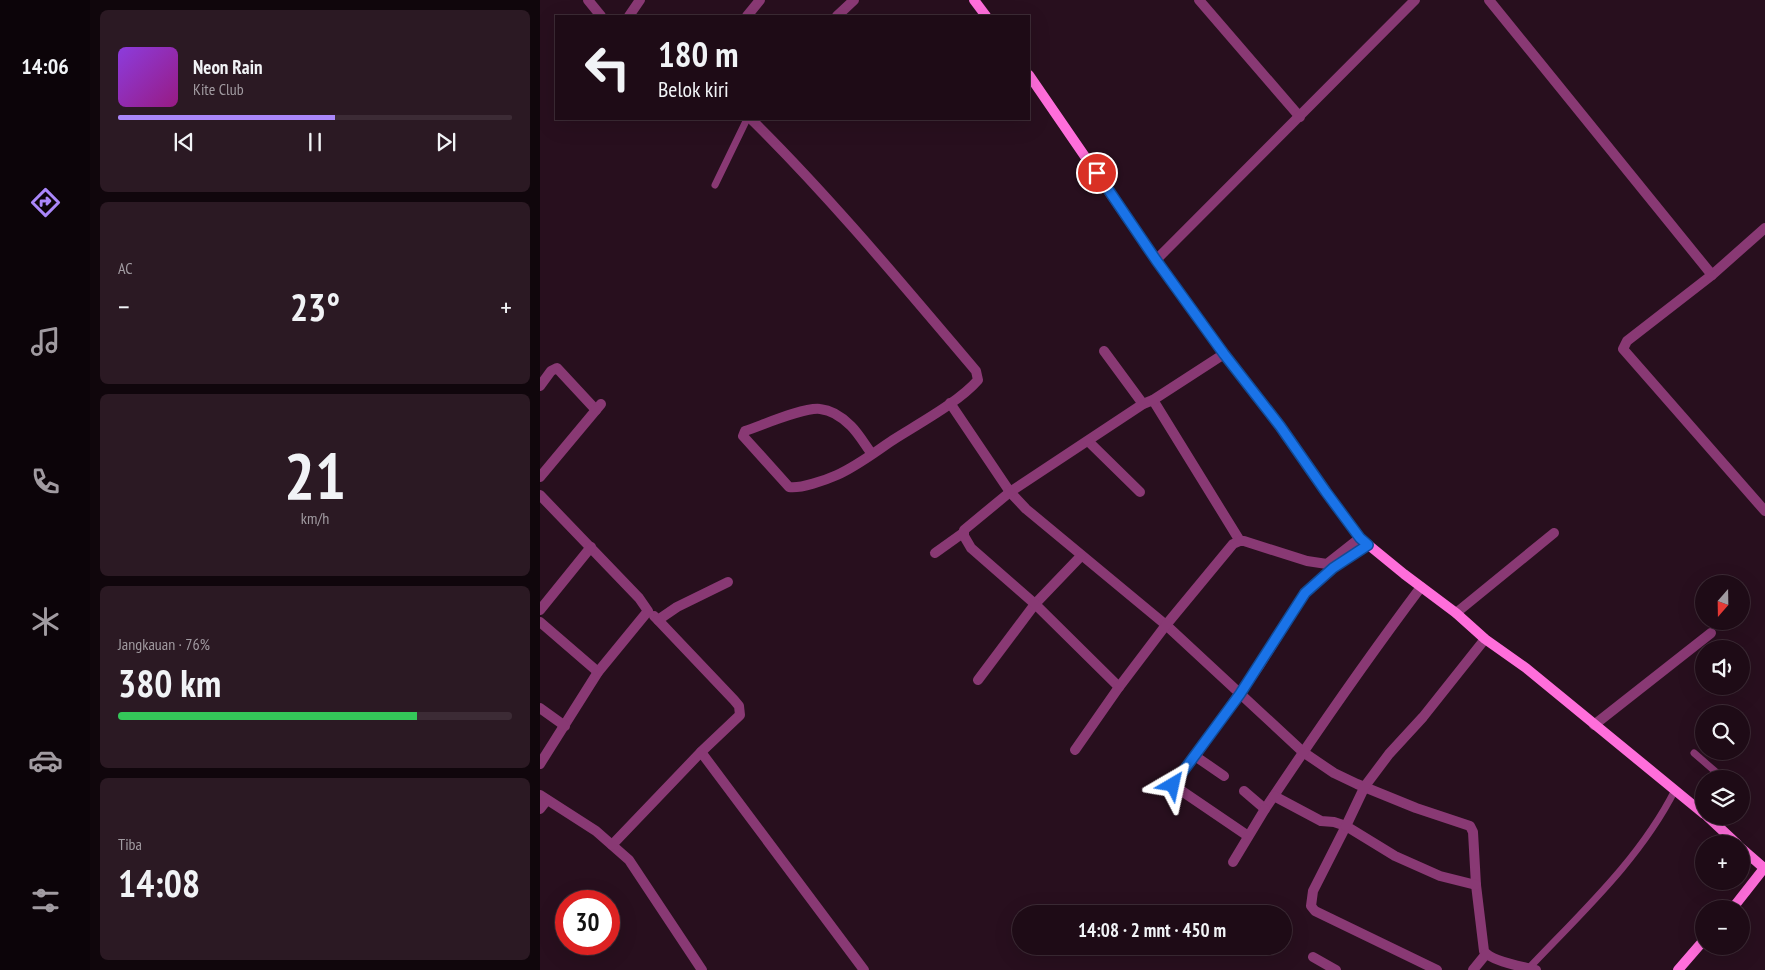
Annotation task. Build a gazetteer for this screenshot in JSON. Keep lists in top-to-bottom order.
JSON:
{
  "north": "bottom",
  "page": {
    "tabs": "14:06",
    "turn": ["180 m", "Belok kiri"],
    "song": ["Neon Rain", "Kite Club"],
    "tile": [
      "AC",
      ["21", "km/h"],
      ["Jangkauan · 76%", "380 km"],
      ["Tiba", "14:08"]
    ],
    "heat": ["−", "23°", "+"],
    "map_buttons": ["+", "−"],
    "limit": "30",
    "trip": "14:08 · 2 mnt · 450 m"
  }
}
